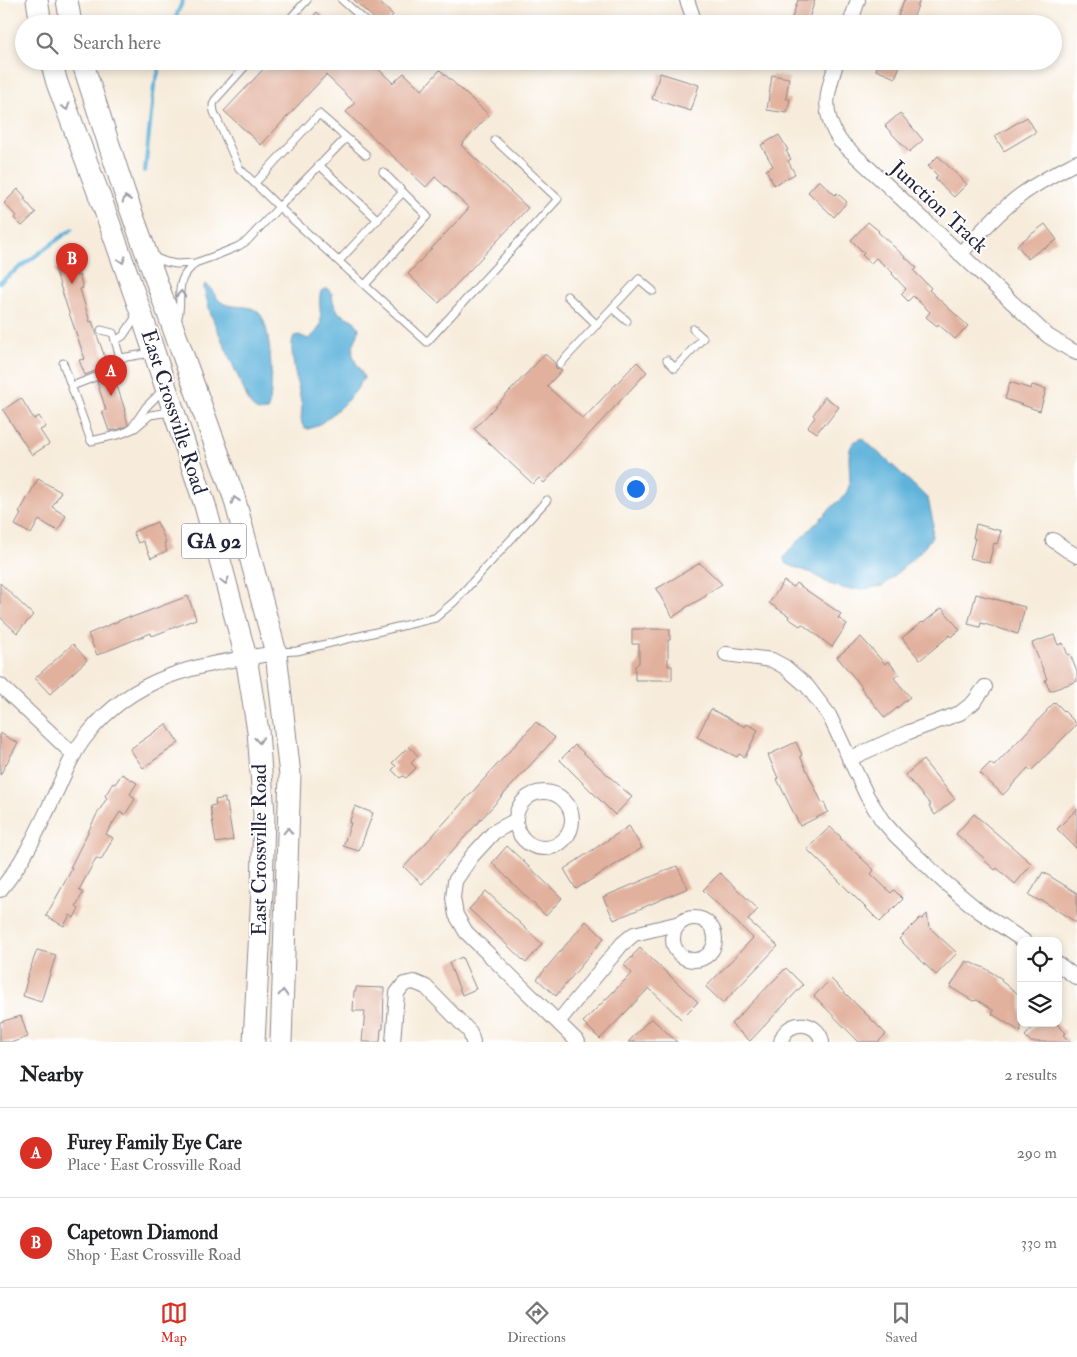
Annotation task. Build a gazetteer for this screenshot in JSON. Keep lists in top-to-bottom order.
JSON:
{
  "streets": {
    "main road": ["East Crossville Road", "GA 92"],
    "street": ["Junction Track"]
  },
  "page": {
    "search": "Search here",
    "pins": ["B", "A"],
    "heading": ["Nearby", "2 results"],
    "list": [
      {
        "mark": "A",
        "name": "Furey Family Eye Care",
        "note": "Place · East Crossville Road",
        "value": "290 m"
      },
      {
        "mark": "B",
        "name": "Capetown Diamond",
        "note": "Shop · East Crossville Road",
        "value": "330 m"
      }
    ],
    "nav": ["Map", "Directions", "Saved"]
  }
}
